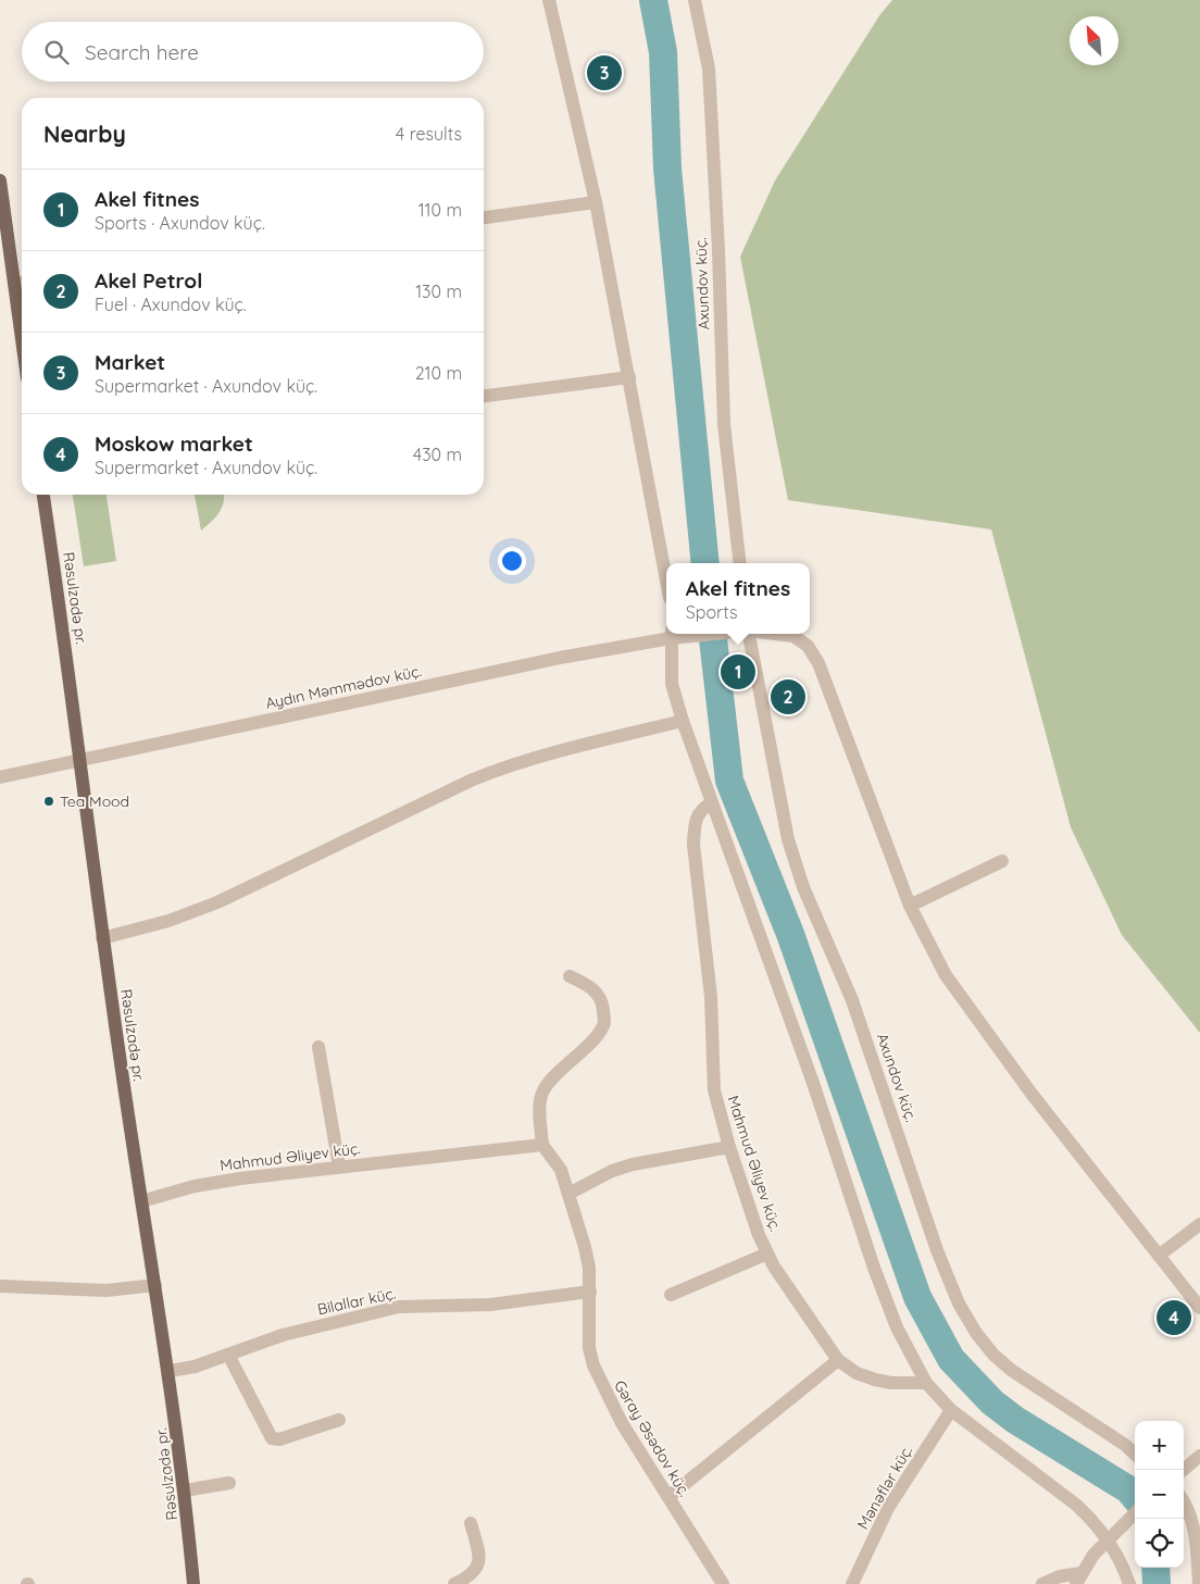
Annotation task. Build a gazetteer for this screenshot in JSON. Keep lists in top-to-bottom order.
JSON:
{
  "streets": {
    "main road": ["Rəsulzadə pr."],
    "street": [
      "Axundov küç.",
      "Aydın Məmmədov küç.",
      "Mahmud Əliyev küç.",
      "Bilallar küç.",
      "Gəray Əsədov küç.",
      "Mənəflər küç."
    ]
  },
  "crossings": [
    ["Rəsulzadə pr.", "Aydın Məmmədov küç."],
    ["Rəsulzadə pr.", "Mahmud Əliyev küç."],
    ["Rəsulzadə pr.", "Bilallar küç."],
    ["Mahmud Əliyev küç.", "Gəray Əsədov küç."],
    ["Bilallar küç.", "Gəray Əsədov küç."]
  ],
  "places": ["Tea Mood"],
  "north": "top left",
  "page": {
    "search": "Search here",
    "pins": [
      "3",
      "1",
      "2",
      "4"
    ],
    "heading": ["Nearby", "4 results"],
    "list": [
      {
        "mark": "1",
        "name": "Akel fitnes",
        "note": "Sports · Axundov küç.",
        "value": "110 m"
      },
      {
        "mark": "2",
        "name": "Akel Petrol",
        "note": "Fuel · Axundov küç.",
        "value": "130 m"
      },
      {
        "mark": "3",
        "name": "Market",
        "note": "Supermarket · Axundov küç.",
        "value": "210 m"
      },
      {
        "mark": "4",
        "name": "Moskow market",
        "note": "Supermarket · Axundov küç.",
        "value": "430 m"
      }
    ],
    "popup": ["Akel fitnes", "Sports"],
    "map_buttons": ["+", "−"]
  }
}
